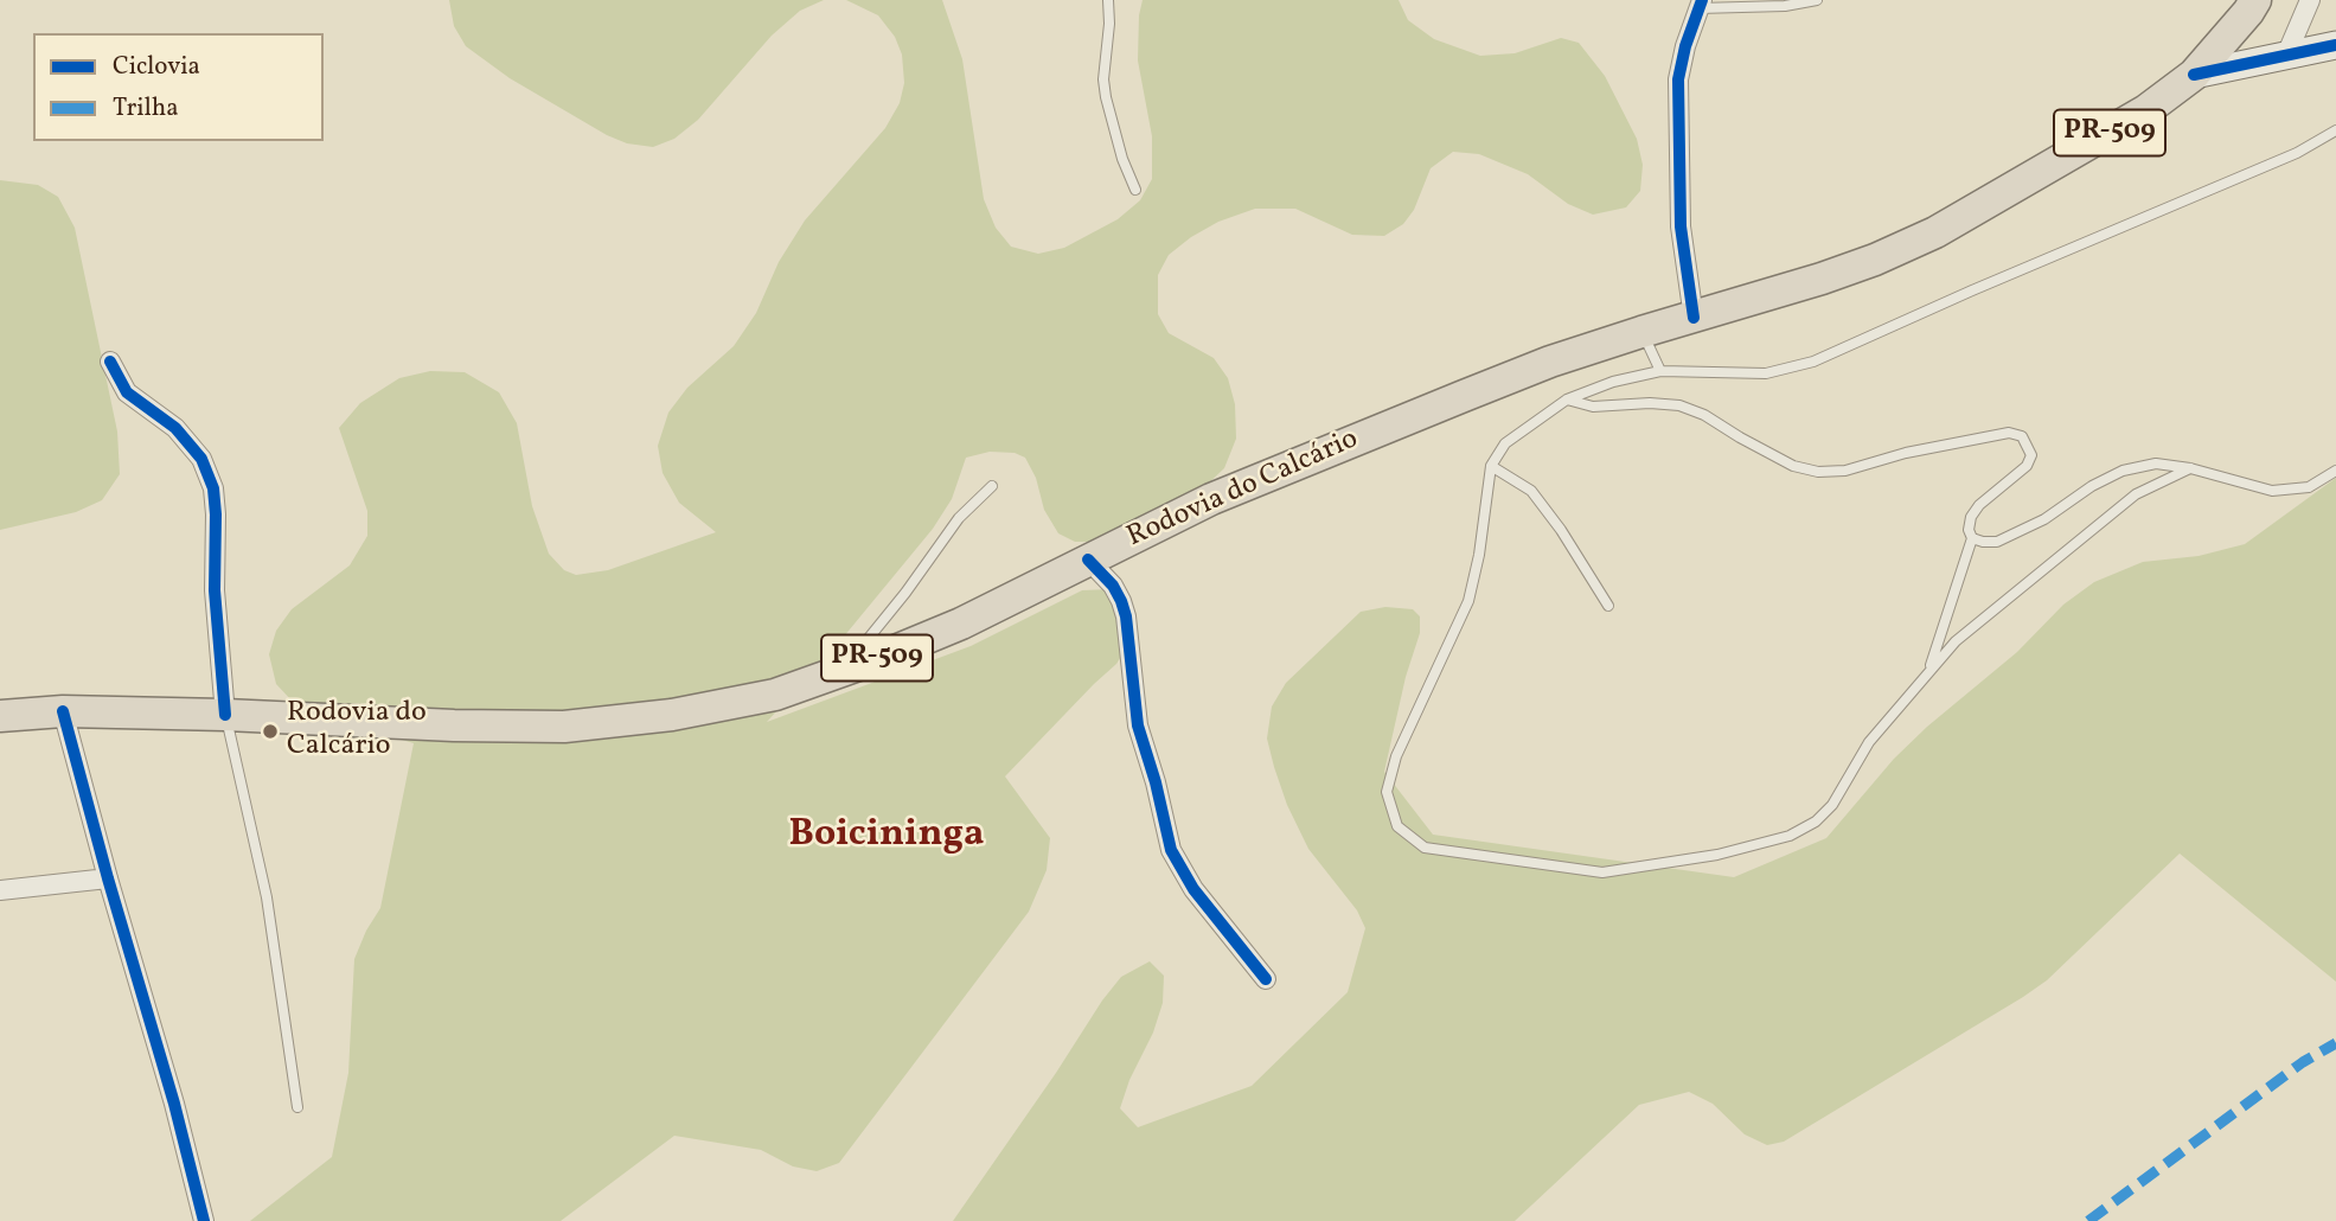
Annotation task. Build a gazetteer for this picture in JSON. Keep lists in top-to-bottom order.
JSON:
{
  "streets": {
    "main road": ["PR-509", "Rodovia do Calcário"]
  },
  "districts": ["Boicininga"],
  "places": ["Rodovia do Calcário"],
  "legend": ["Ciclovia", "Trilha"]
}
